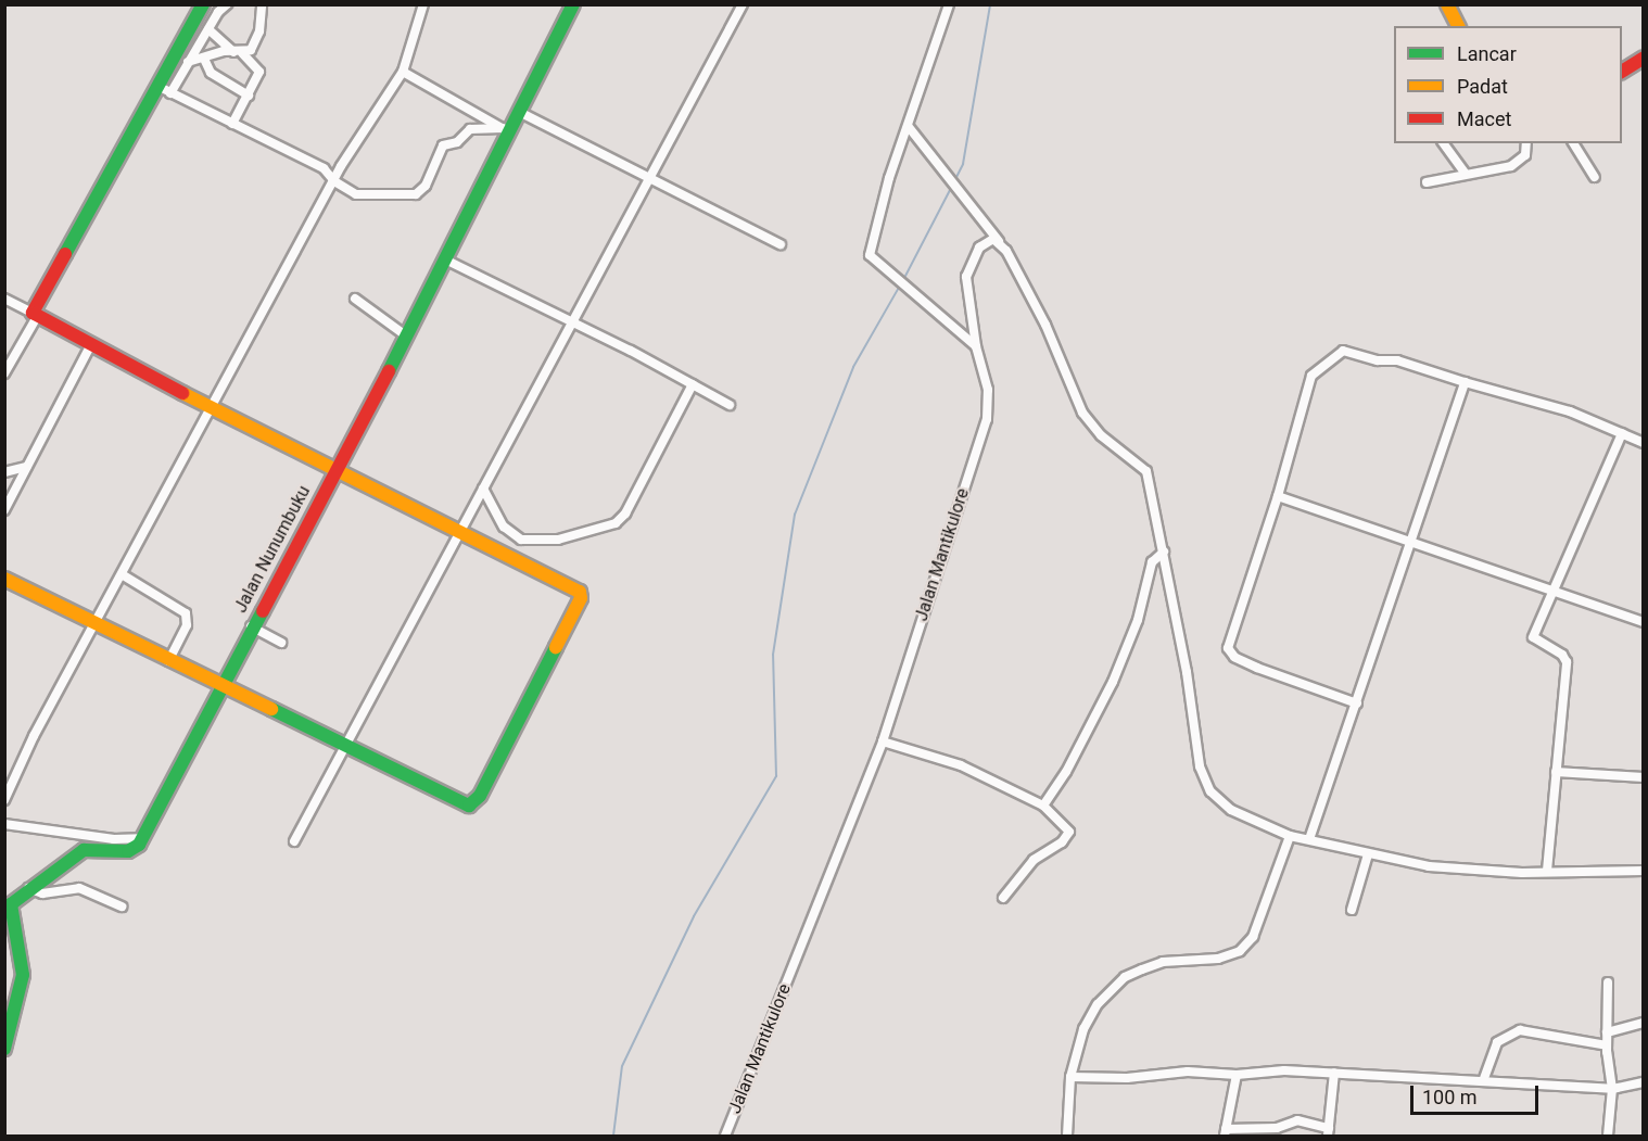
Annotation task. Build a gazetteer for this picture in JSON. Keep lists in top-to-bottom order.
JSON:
{
  "streets": {
    "street": ["Jalan Nunumbuku", "Jalan Mantikulore"]
  },
  "legend": ["Lancar", "Padat", "Macet"],
  "scale_bar": "100 m"
}
